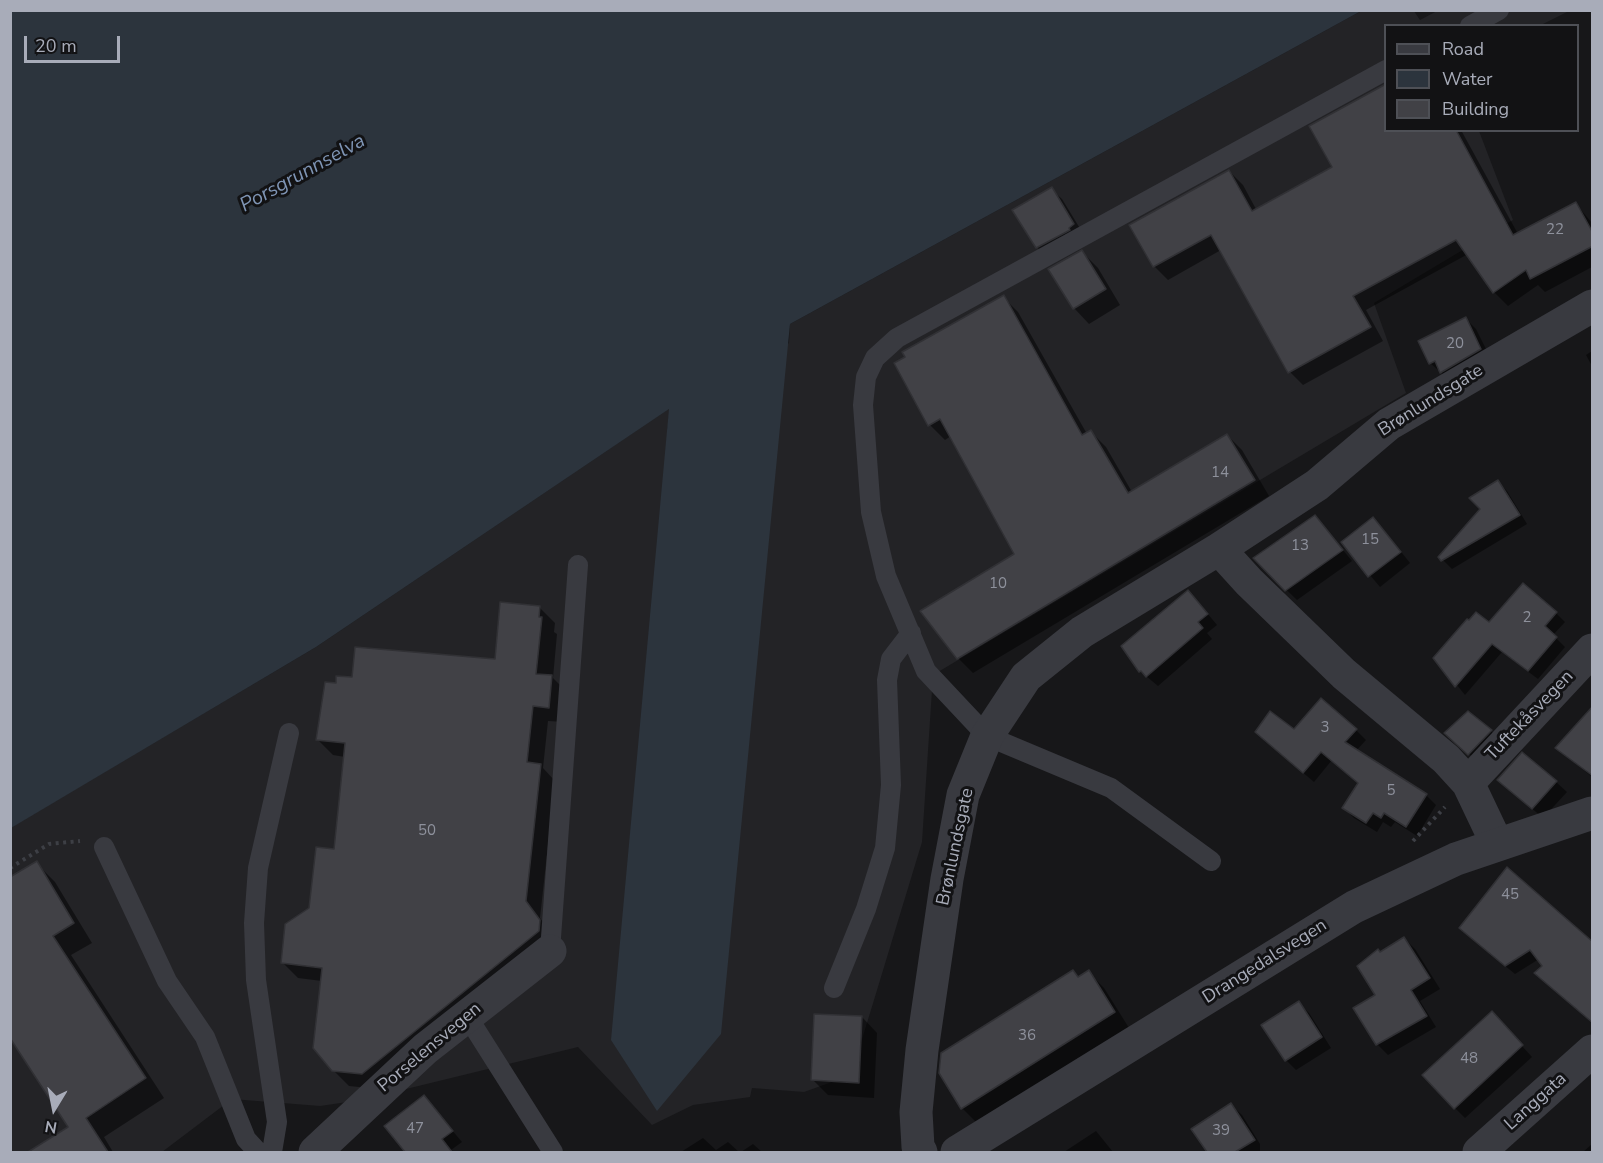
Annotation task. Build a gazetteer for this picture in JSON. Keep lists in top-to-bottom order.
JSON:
{
  "streets": {
    "street": [
      "Brønlundsgate",
      "Tuftekåsvegen",
      "Drangedalsvegen",
      "Porselensvegen",
      "Langgata"
    ]
  },
  "water": ["Porsgrunnselva"],
  "house_numbers": [
    "22",
    "20",
    "14",
    "15",
    "13",
    "10",
    "2",
    "3",
    "5",
    "50",
    "45",
    "36",
    "48",
    "47",
    "39"
  ],
  "legend": ["Road", "Water", "Building"],
  "scale_bar": "20 m",
  "north": "bottom"
}
